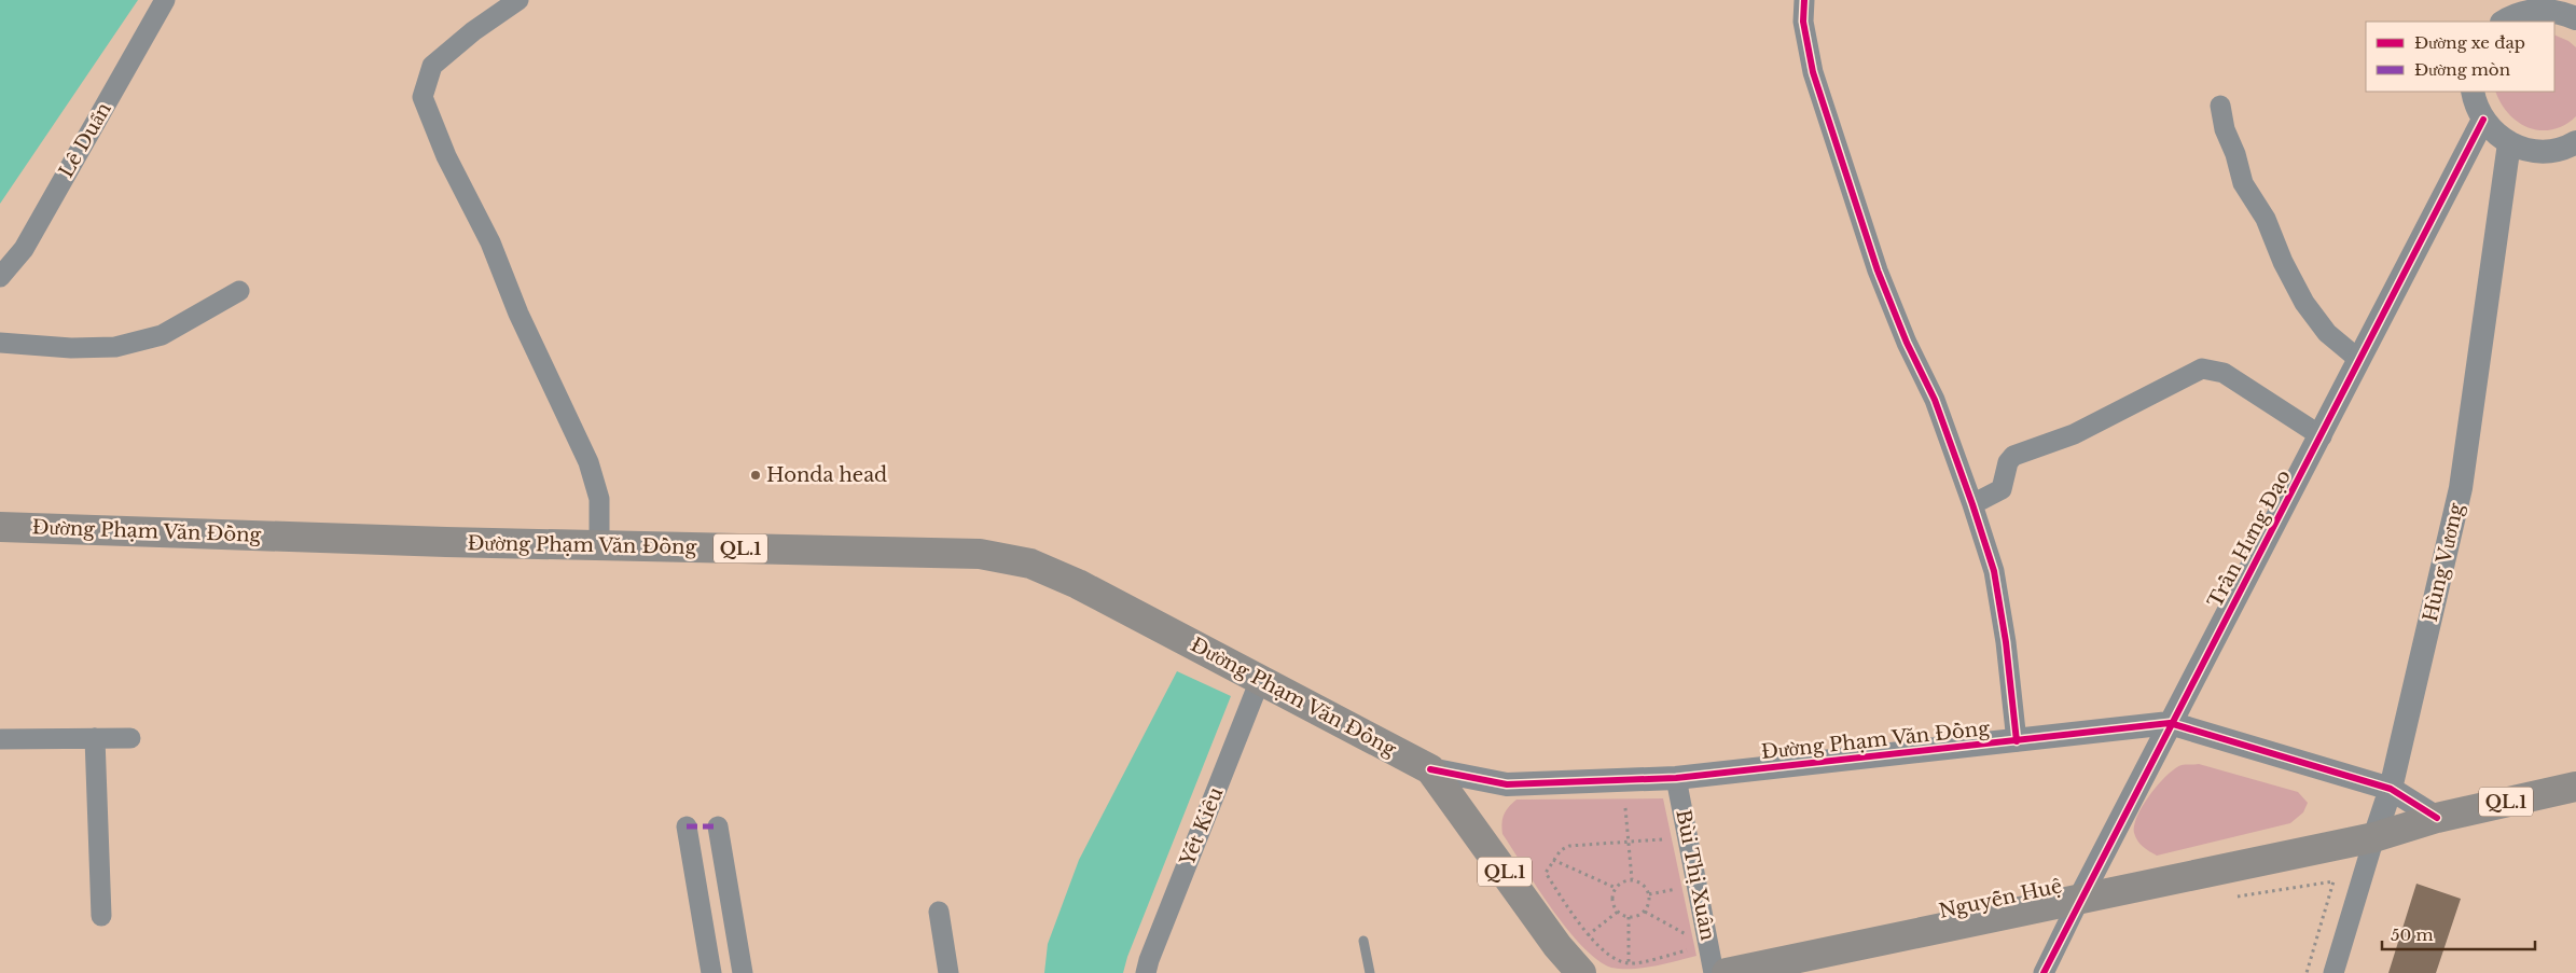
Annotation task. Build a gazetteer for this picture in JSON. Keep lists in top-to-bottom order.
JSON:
{
  "streets": {
    "main road": ["Đường Phạm Văn Đồng", "QL.1", "Nguyễn Huệ"],
    "street": [
      "Lê Duẩn",
      "Trần Hưng Đạo",
      "Hùng Vương",
      "Yết Kiêu",
      "Bùi Thị Xuân"
    ]
  },
  "crossings": [
    ["Đường Phạm Văn Đồng", "Trần Hưng Đạo"],
    ["Đường Phạm Văn Đồng", "QL.1"],
    ["Đường Phạm Văn Đồng", "Hùng Vương"],
    ["Đường Phạm Văn Đồng", "Yết Kiêu"],
    ["Đường Phạm Văn Đồng", "Bùi Thị Xuân"],
    ["Đường Phạm Văn Đồng", "Nguyễn Huệ"],
    ["Trần Hưng Đạo", "Nguyễn Huệ"],
    ["QL.1", "Nguyễn Huệ"],
    ["Hùng Vương", "Nguyễn Huệ"]
  ],
  "places": ["Honda head"],
  "legend": ["Đường xe đạp", "Đường mòn"],
  "scale_bar": "50 m"
}
